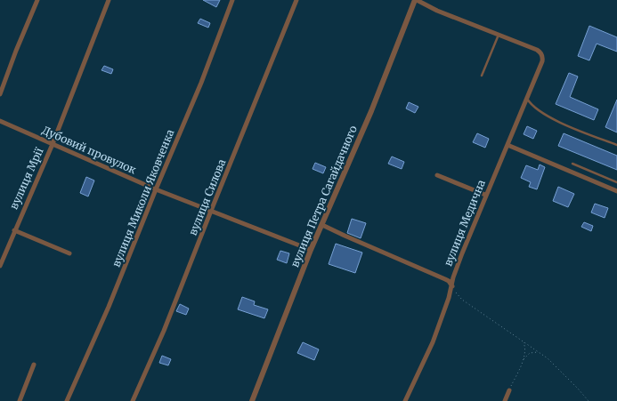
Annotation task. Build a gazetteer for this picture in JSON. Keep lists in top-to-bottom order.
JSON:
{
  "streets": {
    "street": [
      "Дубовий провулок",
      "вулиця Мрії",
      "вулиця Петра Сагайдачного",
      "вулиця Силова",
      "вулиця Миколи Яковченка",
      "вулиця Медична"
    ]
  },
  "crossings": [
    ["Дубовий провулок", "вулиця Мрії"],
    ["Дубовий провулок", "вулиця Петра Сагайдачного"],
    ["Дубовий провулок", "вулиця Силова"],
    ["Дубовий провулок", "вулиця Миколи Яковченка"]
  ]
}
